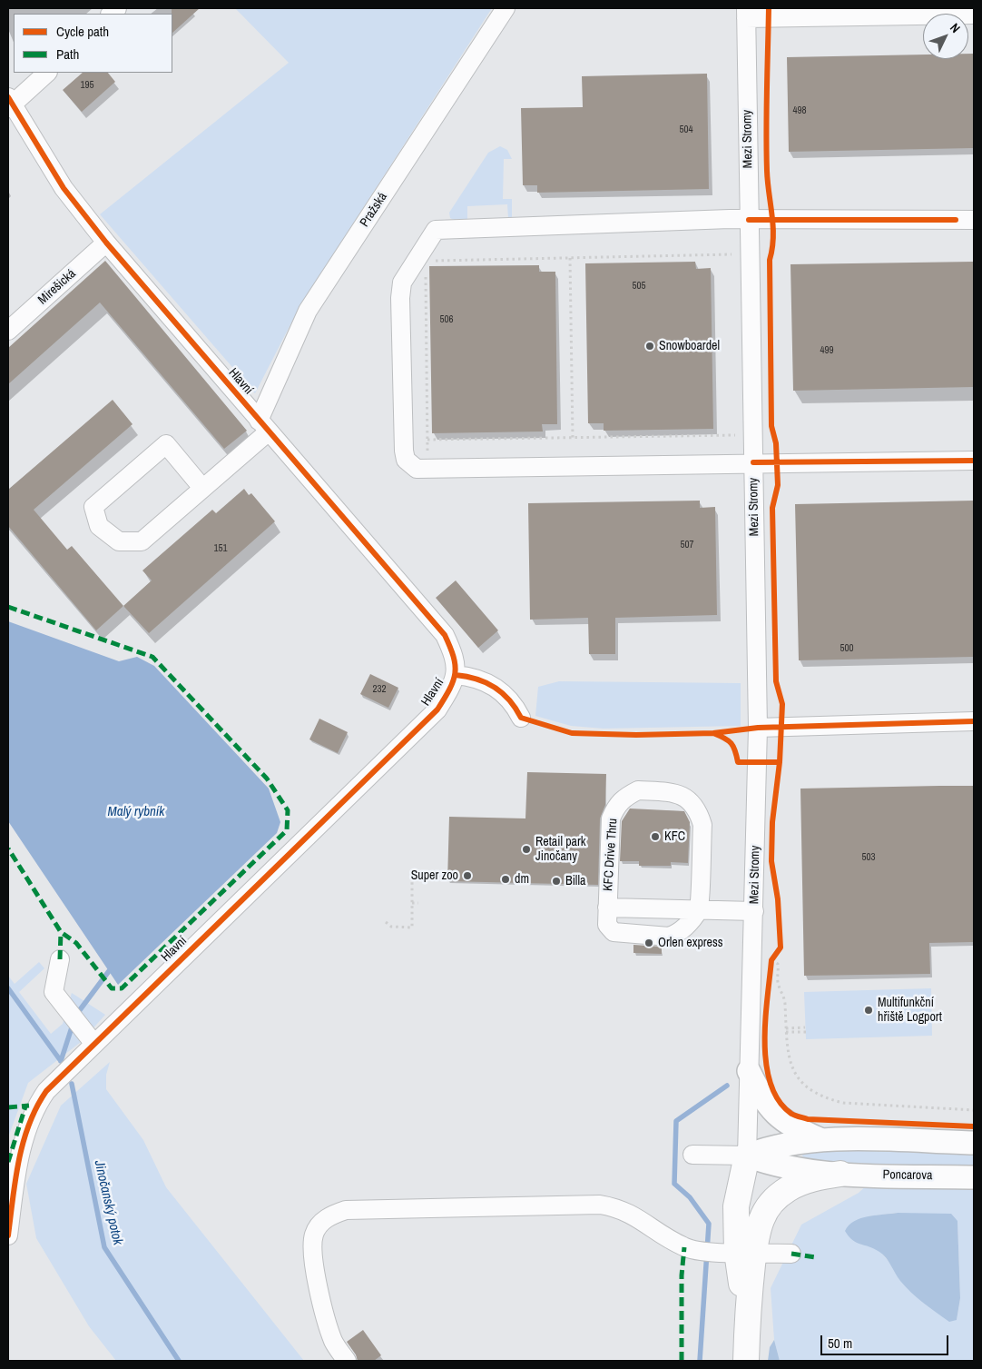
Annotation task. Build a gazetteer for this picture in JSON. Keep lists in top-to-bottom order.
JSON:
{
  "streets": {
    "main road": ["Poncarova"],
    "street": [
      "Mezi Stromy",
      "Pražská",
      "Mirešická",
      "Hlavní",
      "KFC Drive Thru"
    ]
  },
  "crossings": [
    ["Mezi Stromy", "Poncarova"],
    ["Pražská", "Hlavní"],
    ["Mirešická", "Hlavní"]
  ],
  "water": ["Malý rybník", "Jinočanský potok"],
  "places": [
    "Snowboardel",
    "KFC",
    "Retail park Jinočany",
    "Super zoo",
    "dm",
    "Billa",
    "Orlen express",
    "Multifunkční hřiště Logport"
  ],
  "house_numbers": [
    "195",
    "498",
    "504",
    "505",
    "506",
    "499",
    "507",
    "151",
    "500",
    "232",
    "503"
  ],
  "legend": ["Cycle path", "Path"],
  "scale_bar": "50 m",
  "north": "top right"
}
